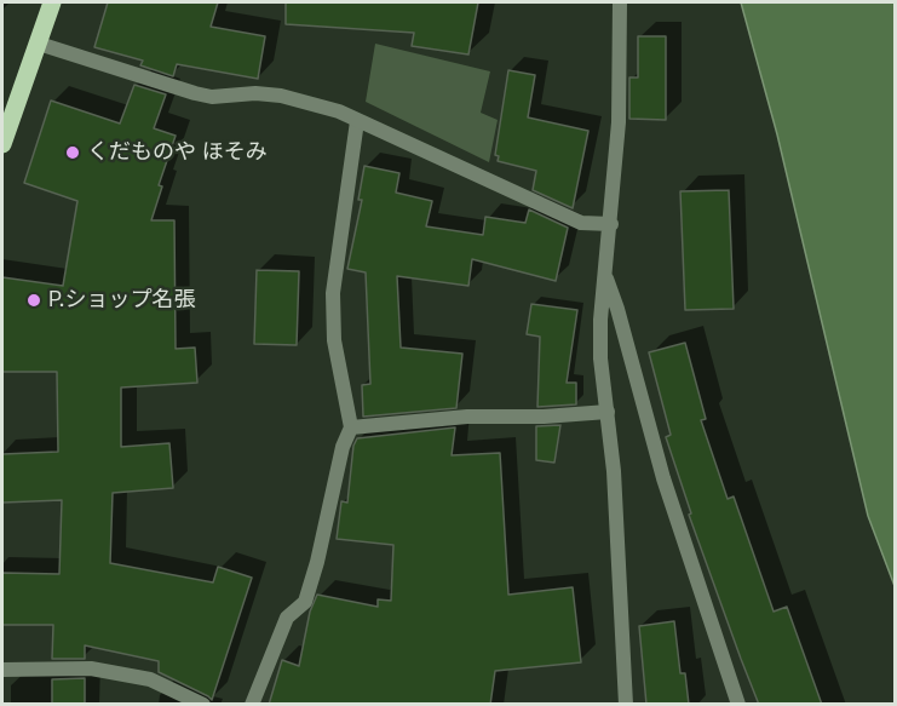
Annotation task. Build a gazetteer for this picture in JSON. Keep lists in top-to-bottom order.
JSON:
{
  "places": ["くだものや ほそみ", "P.ショップ名張"]
}
